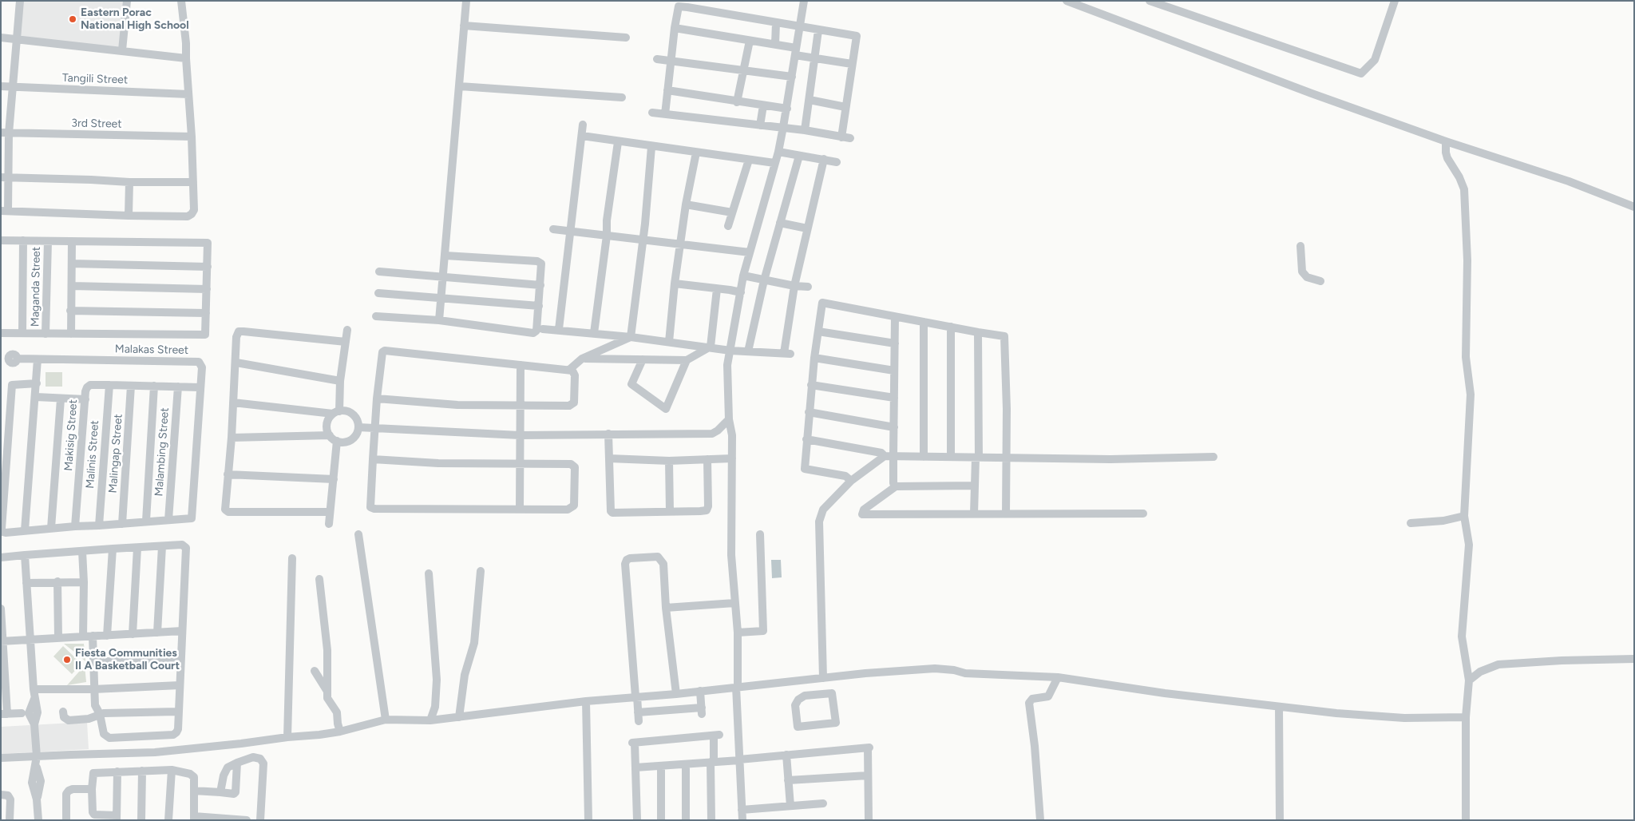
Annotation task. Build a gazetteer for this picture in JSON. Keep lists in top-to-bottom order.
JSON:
{
  "streets": {
    "street": [
      "Tangili Street",
      "3rd Street",
      "Maganda Street",
      "Malakas Street",
      "Makisig Street",
      "Malambing Street",
      "Malingap Street",
      "Malinis Street"
    ]
  },
  "crossings": [
    ["Malakas Street", "Makisig Street"],
    ["Malakas Street", "Malambing Street"],
    ["Makisig Street", "Malambing Street"],
    ["Makisig Street", "Malingap Street"],
    ["Makisig Street", "Malinis Street"]
  ],
  "places": ["Eastern Porac National High School", "Fiesta Communities II A Basketball Court"]
}
